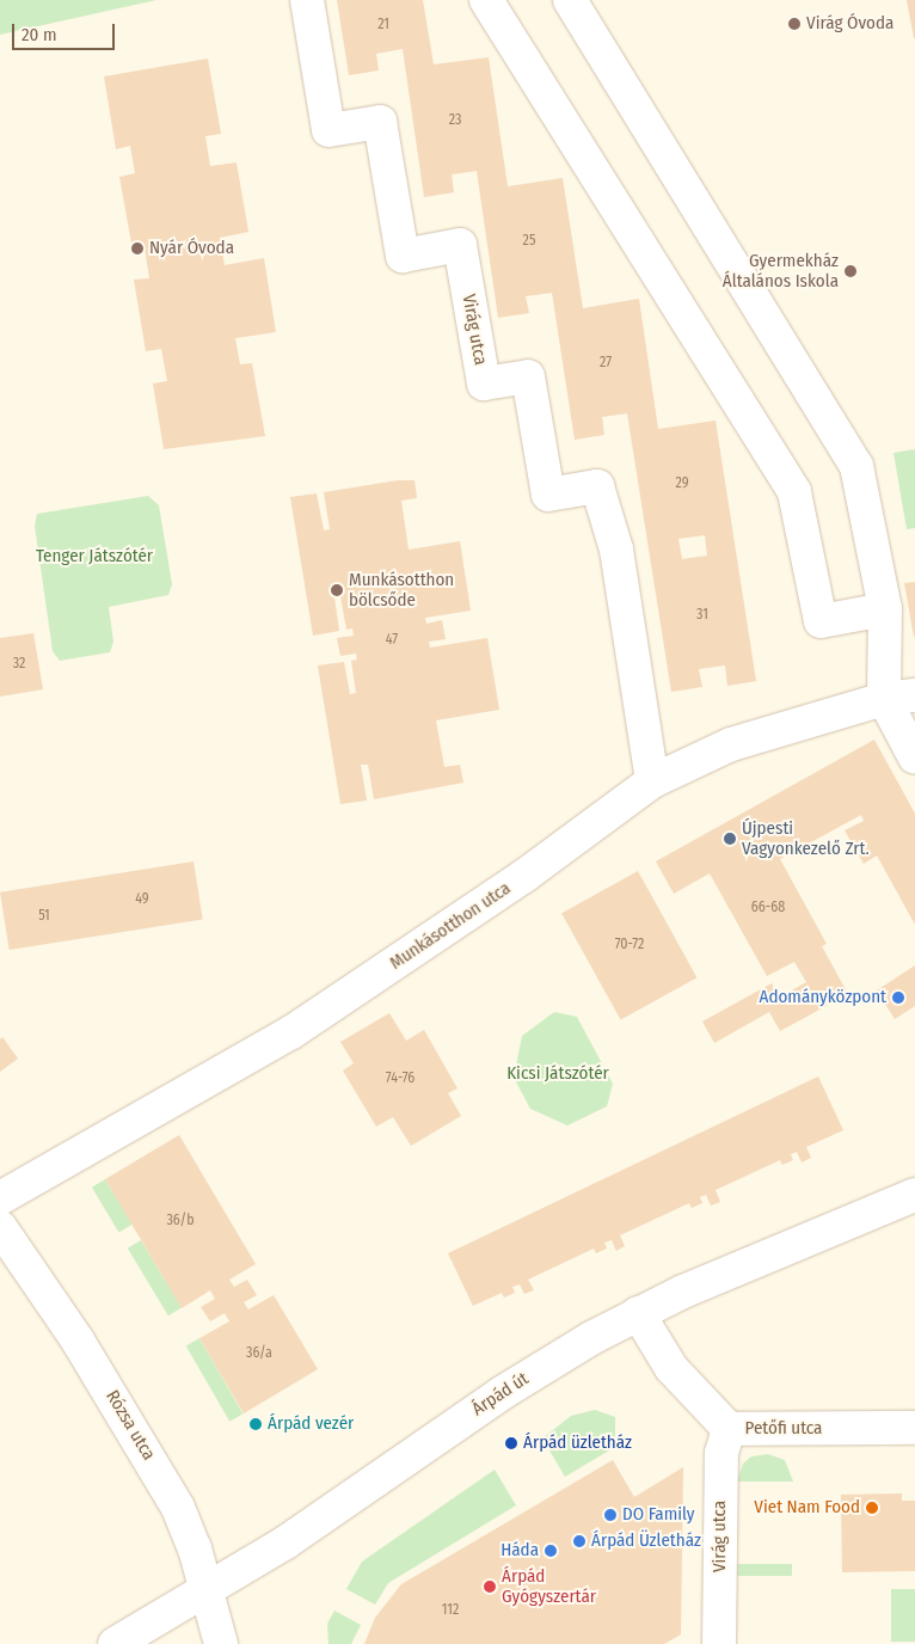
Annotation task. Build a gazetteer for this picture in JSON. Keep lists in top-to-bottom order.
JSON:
{
  "streets": {
    "street": [
      "Virág utca",
      "Munkásotthon utca",
      "Árpád út",
      "Rózsa utca",
      "Petőfi utca"
    ]
  },
  "crossings": [
    ["Virág utca", "Munkásotthon utca"],
    ["Virág utca", "Petőfi utca"],
    ["Árpád út", "Rózsa utca"],
    ["Árpád út", "Petőfi utca"]
  ],
  "parks": ["Tenger Játszótér", "Kicsi Játszótér"],
  "places": [
    "Virág Óvoda",
    "Nyár Óvoda",
    "Gyermekház Általános Iskola",
    "Munkásotthon bölcsőde",
    "Újpesti Vagyonkezelő Zrt.",
    "Adományközpont",
    "Árpád vezér",
    "Árpád üzletház",
    "Viet Nam Food",
    "DO Family",
    "Árpád Üzletház",
    "Háda",
    "Árpád Gyógyszertár"
  ],
  "house_numbers": [
    "21",
    "23",
    "25",
    "27",
    "29",
    "31",
    "47",
    "32",
    "49",
    "66-68",
    "51",
    "70-72",
    "74-76",
    "36/b",
    "36/a",
    "112"
  ],
  "scale_bar": "20 m"
}
